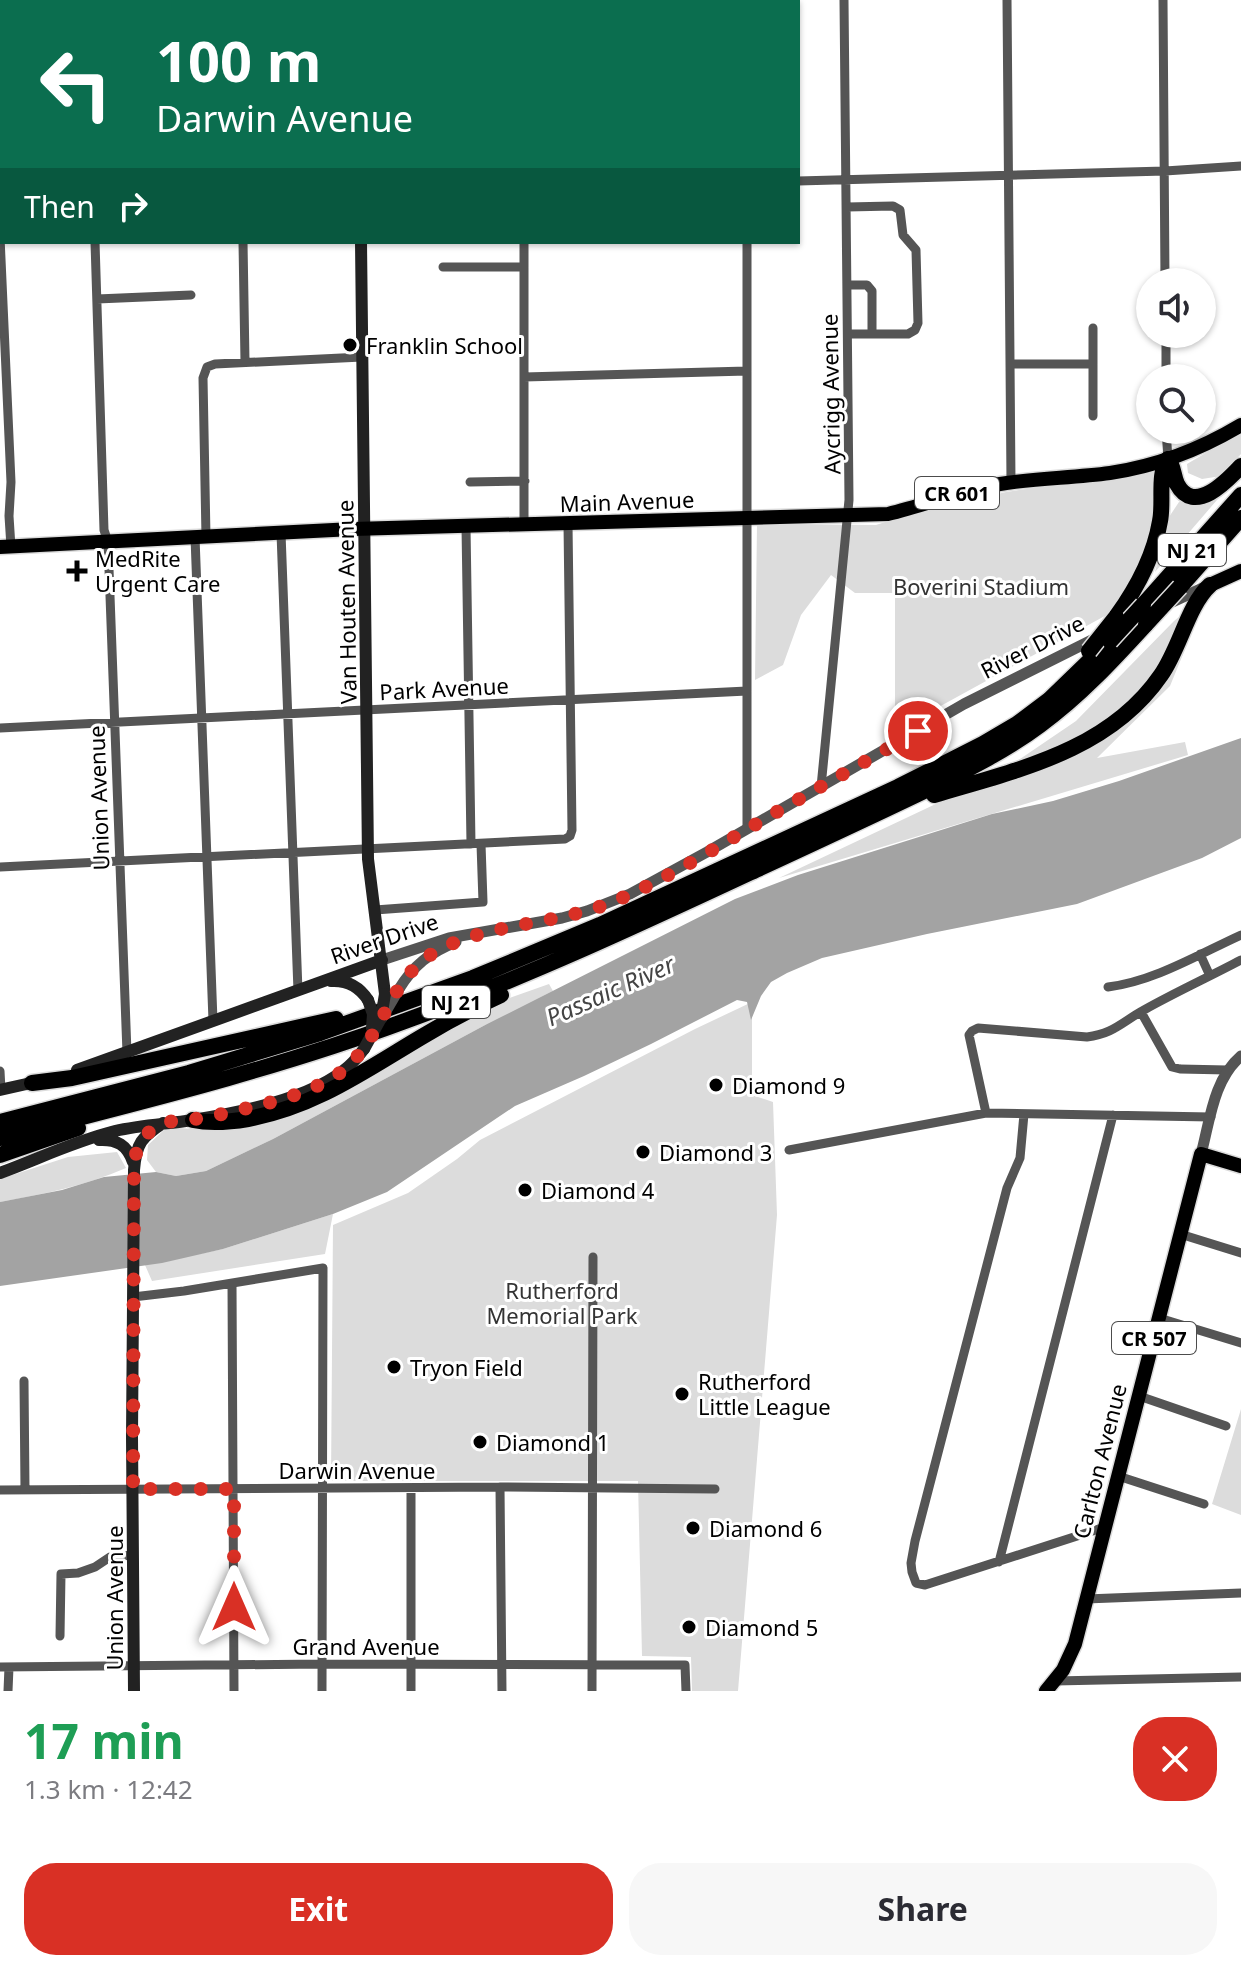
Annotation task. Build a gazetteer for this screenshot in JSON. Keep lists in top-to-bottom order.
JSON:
{
  "streets": {
    "highway": ["NJ 21"],
    "main road": [
      "CR 601",
      "Main Avenue",
      "Van Houten Avenue",
      "River Drive",
      "Union Avenue",
      "CR 507",
      "Carlton Avenue"
    ],
    "street": [
      "Aycrigg Avenue",
      "Park Avenue",
      "Darwin Avenue",
      "Grand Avenue"
    ]
  },
  "crossings": [
    ["Aycrigg Avenue", "Main Avenue"],
    ["Aycrigg Avenue", "River Drive"],
    ["Main Avenue", "Van Houten Avenue"],
    ["Main Avenue", "Union Avenue"],
    ["Van Houten Avenue", "River Drive"],
    ["Van Houten Avenue", "Park Avenue"],
    ["Van Houten Avenue", "Union Avenue"],
    ["River Drive", "Union Avenue"],
    ["Park Avenue", "Union Avenue"],
    ["Union Avenue", "Darwin Avenue"],
    ["Union Avenue", "Grand Avenue"]
  ],
  "water": ["Passaic River"],
  "parks": ["Boverini Stadium", "Rutherford Memorial Park"],
  "places": {
    "other": [
      "Franklin School",
      "Diamond 9",
      "Diamond 3",
      "Diamond 4",
      "Tryon Field",
      "Rutherford Little League",
      "Diamond 1",
      "Diamond 6",
      "Diamond 5"
    ],
    "health": ["MedRite Urgent Care"]
  },
  "page": {
    "turn": ["100 m", "Darwin Avenue"],
    "then": "Then",
    "heading": ["17 min", "1.3 km · 12:42"],
    "buttons": ["Exit", "Share"]
  }
}
